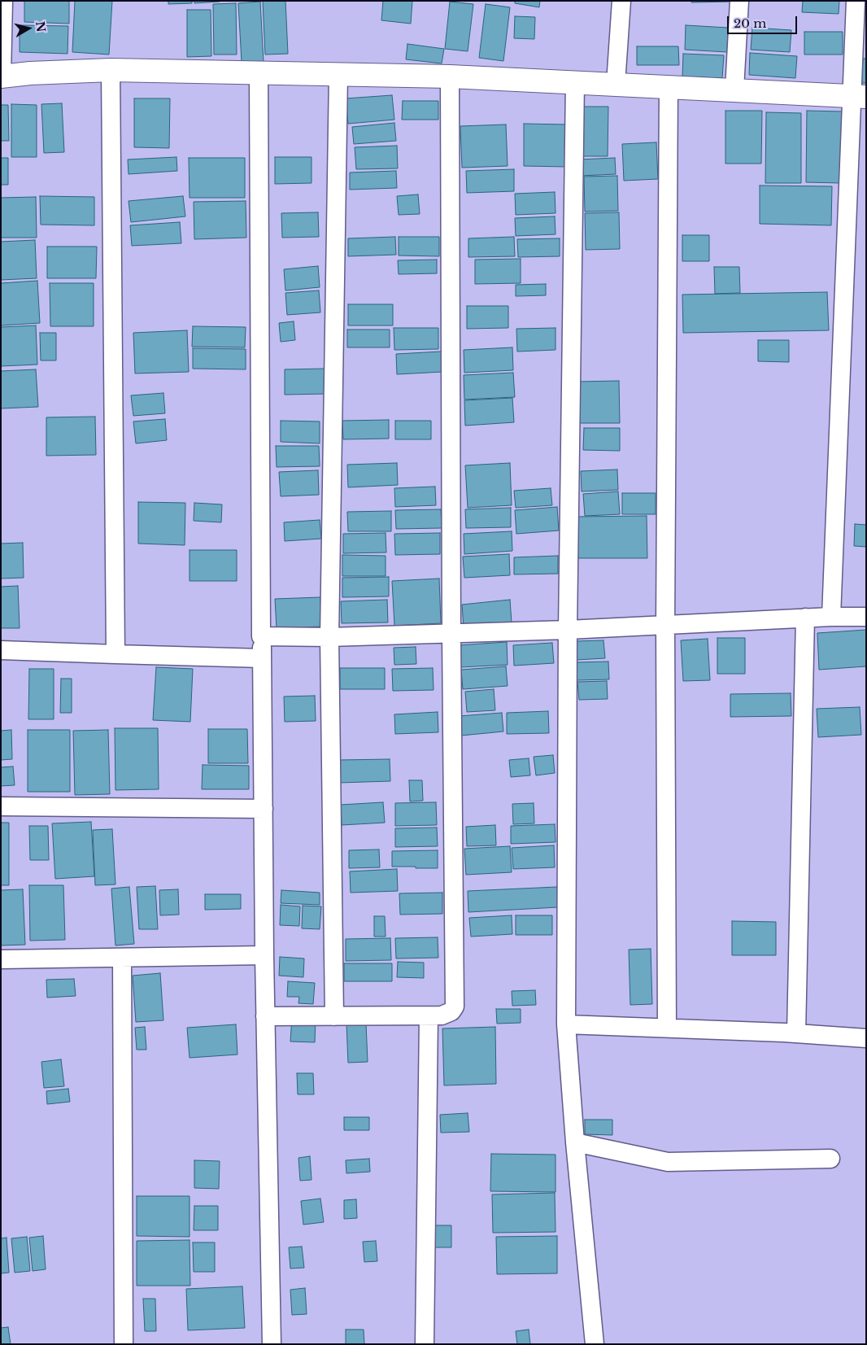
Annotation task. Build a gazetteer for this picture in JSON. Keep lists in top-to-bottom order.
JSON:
{
  "scale_bar": "20 m",
  "north": "right"
}
